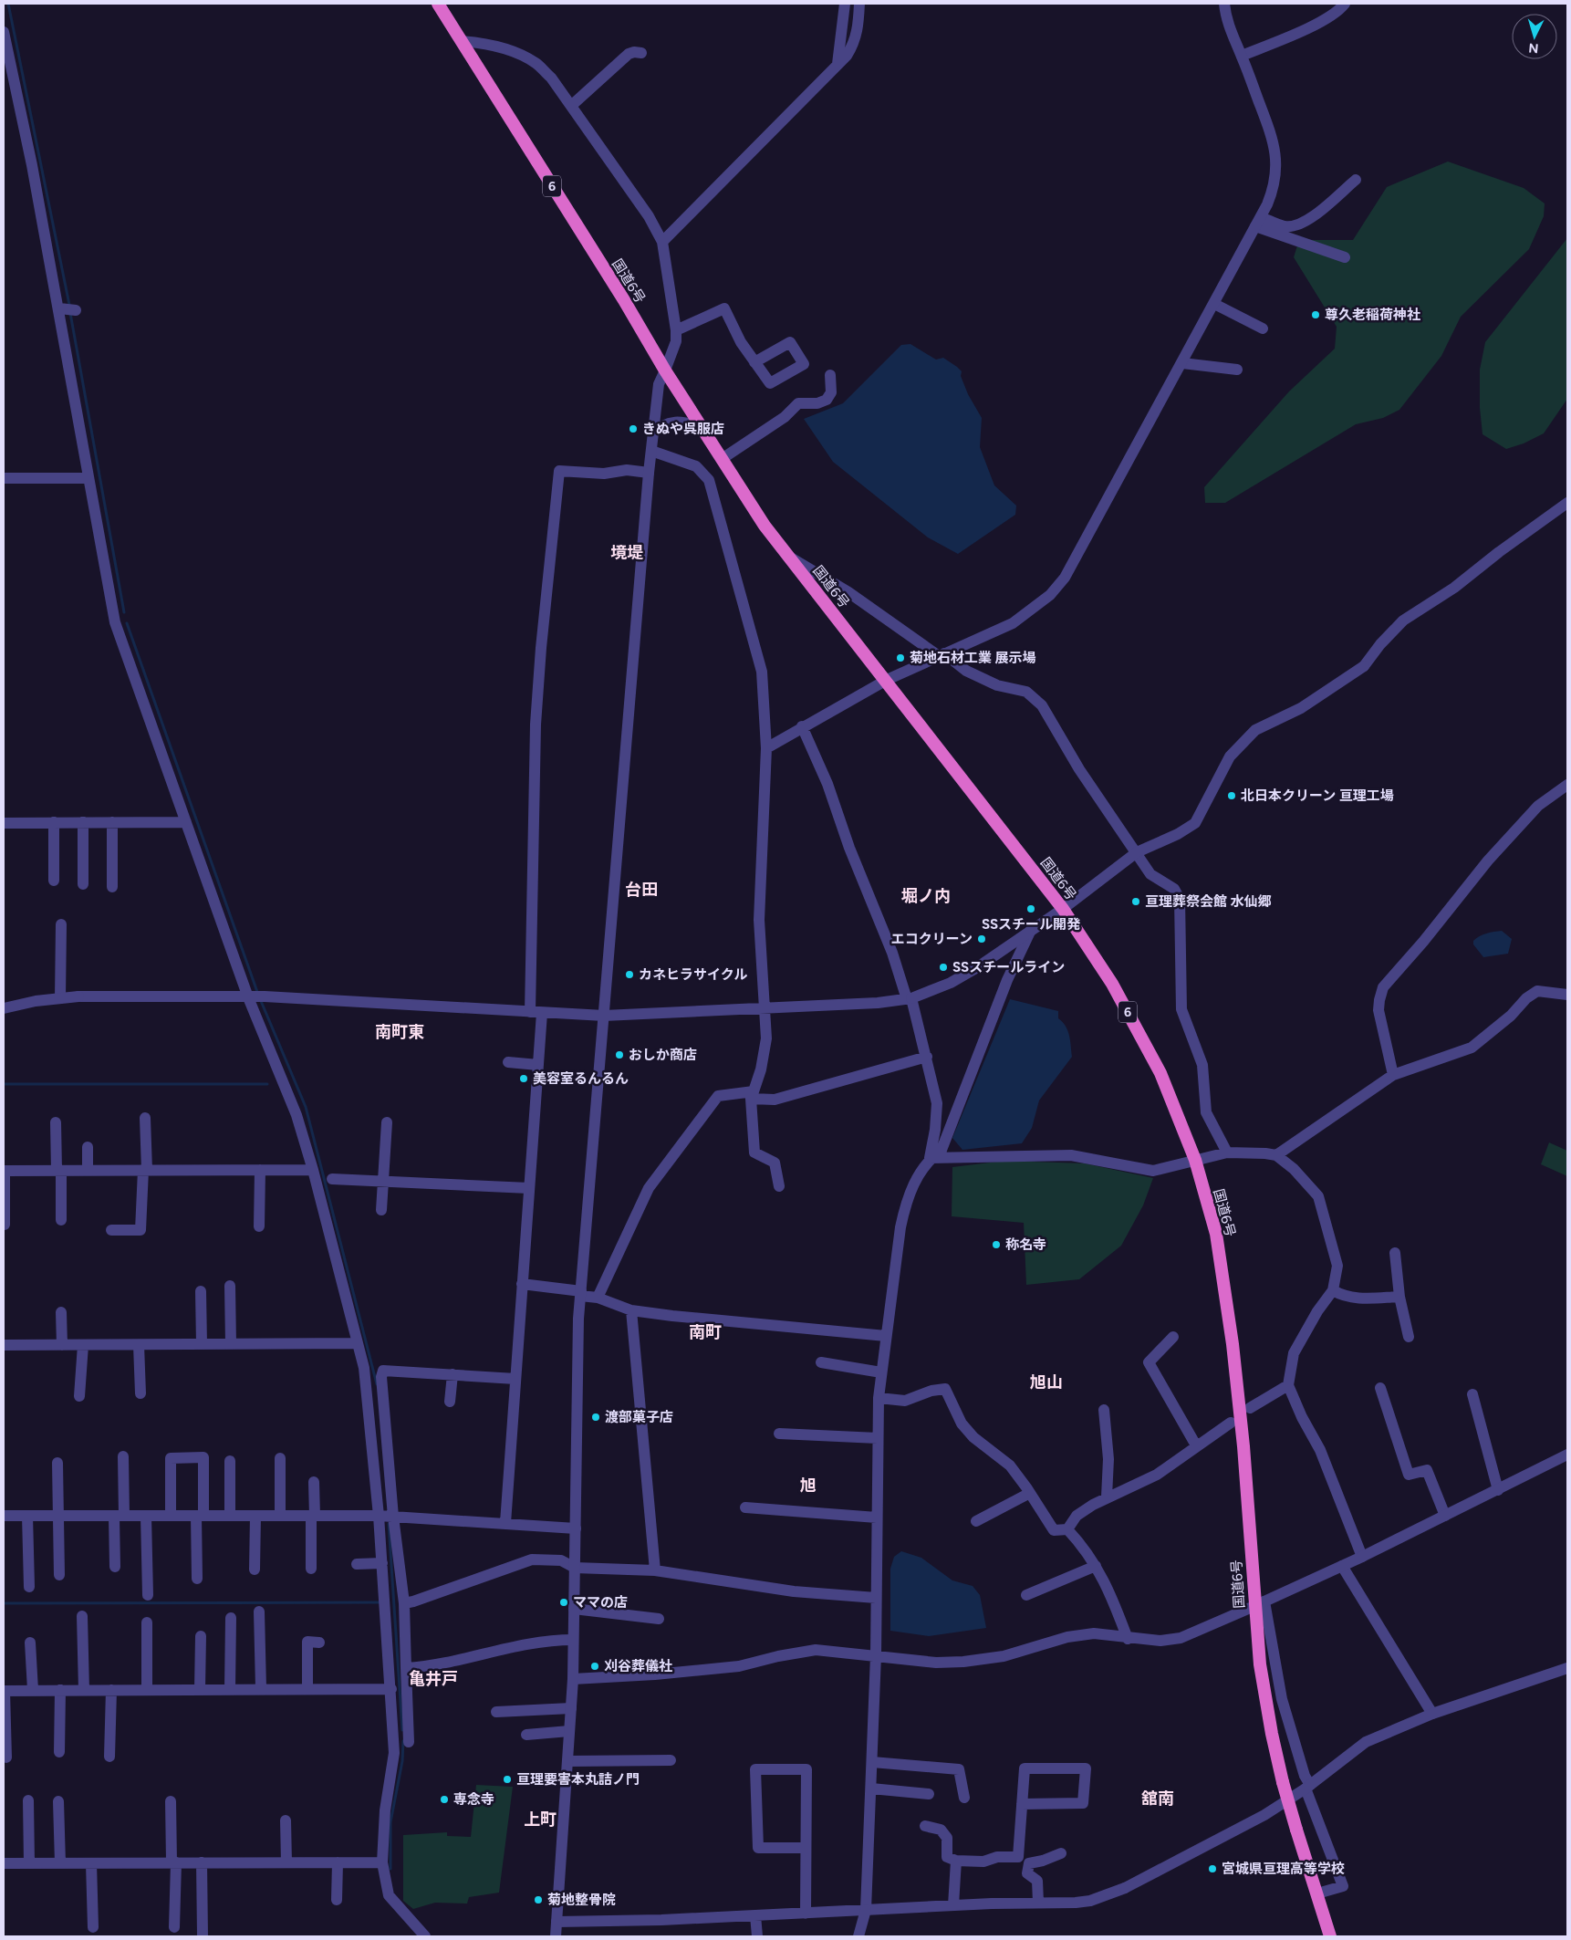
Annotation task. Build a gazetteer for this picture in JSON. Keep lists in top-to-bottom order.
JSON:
{
  "streets": {
    "highway": ["6", "国道6号"]
  },
  "districts": [
    "境堤",
    "台田",
    "堀ノ内",
    "南町東",
    "南町",
    "旭山",
    "旭",
    "亀井戸",
    "舘南",
    "上町"
  ],
  "places": [
    "尊久老稲荷神社",
    "きぬや呉服店",
    "菊地石材工業 展示場",
    "北日本クリーン 亘理工場",
    "亘理葬祭会館 水仙郷",
    "SSスチール開発",
    "エコクリーン",
    "SSスチールライン",
    "カネヒラサイクル",
    "おしか商店",
    "美容室るんるん",
    "称名寺",
    "渡部菓子店",
    "ママの店",
    "刈谷葬儀社",
    "亘理要害本丸詰ノ門",
    "専念寺",
    "宮城県亘理高等学校",
    "菊地整骨院"
  ],
  "north": "bottom"
}
